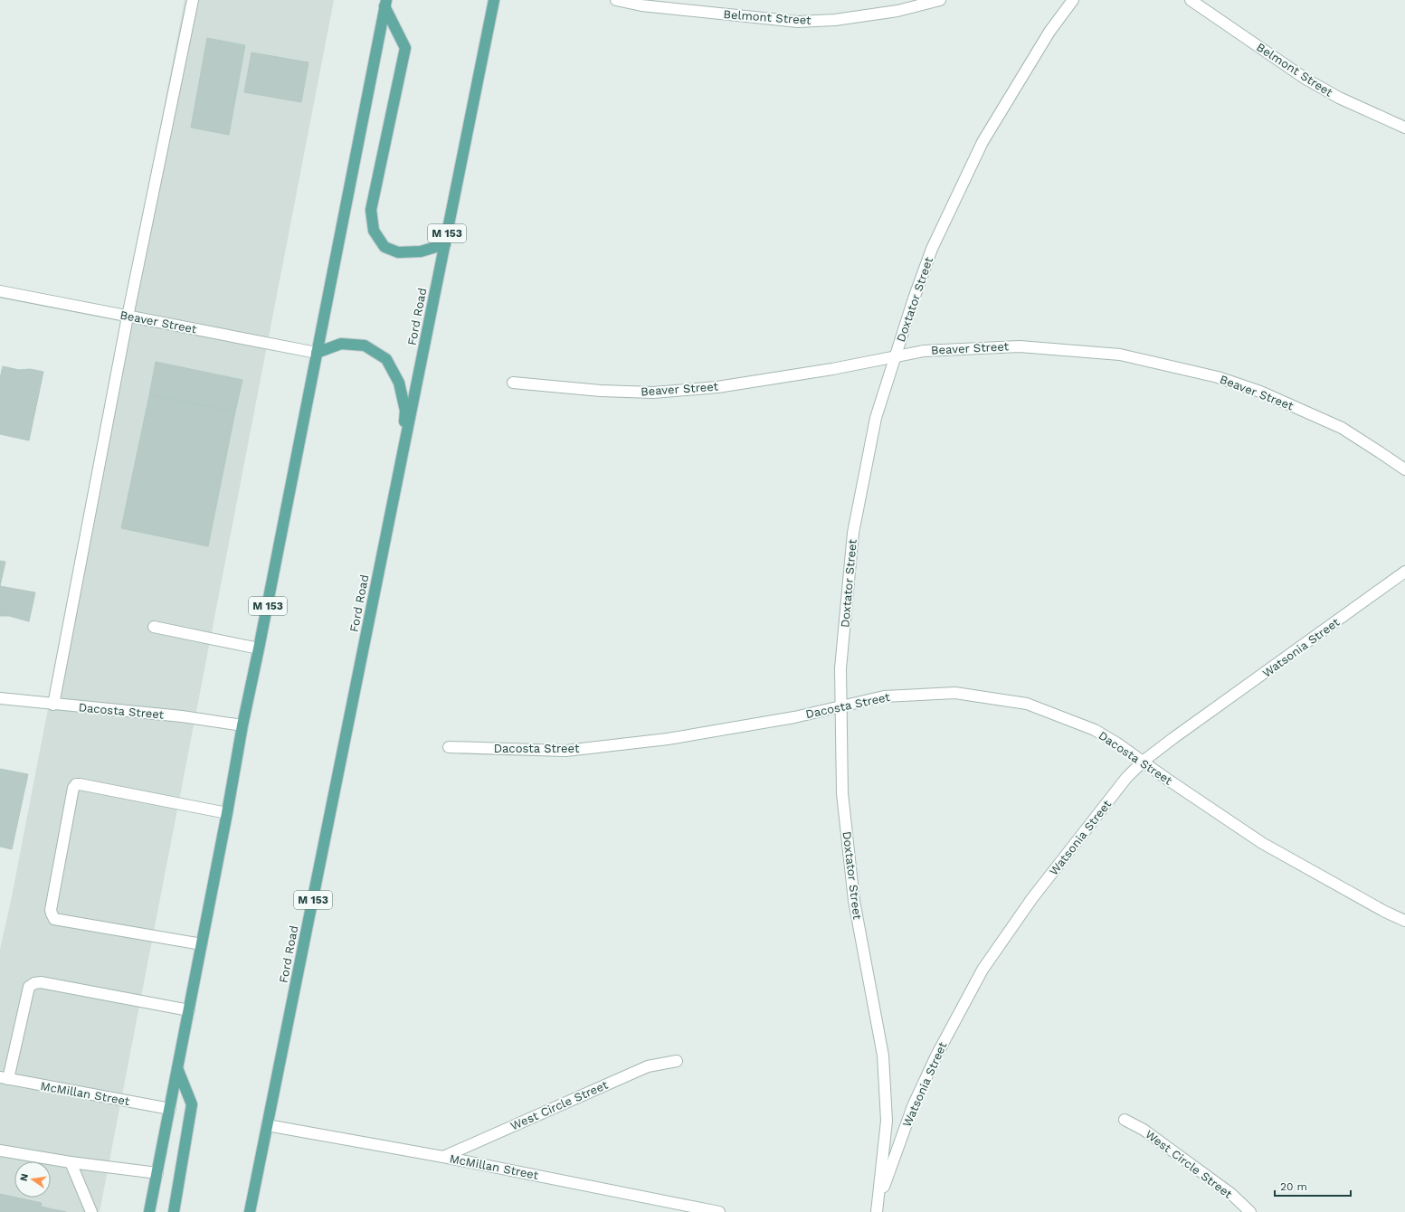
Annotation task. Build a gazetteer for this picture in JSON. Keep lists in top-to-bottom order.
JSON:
{
  "streets": {
    "main road": ["M 153", "Ford Road"],
    "street": [
      "Belmont Street",
      "Doxtator Street",
      "Beaver Street",
      "Watsonia Street",
      "Dacosta Street",
      "McMillan Street",
      "West Circle Street"
    ]
  },
  "crossings": [
    ["M 153", "Beaver Street"],
    ["M 153", "Dacosta Street"],
    ["M 153", "McMillan Street"],
    ["Doxtator Street", "Beaver Street"],
    ["Doxtator Street", "Watsonia Street"],
    ["Doxtator Street", "Dacosta Street"],
    ["Ford Road", "McMillan Street"],
    ["Watsonia Street", "Dacosta Street"],
    ["McMillan Street", "West Circle Street"]
  ],
  "scale_bar": "20 m",
  "north": "left"
}
